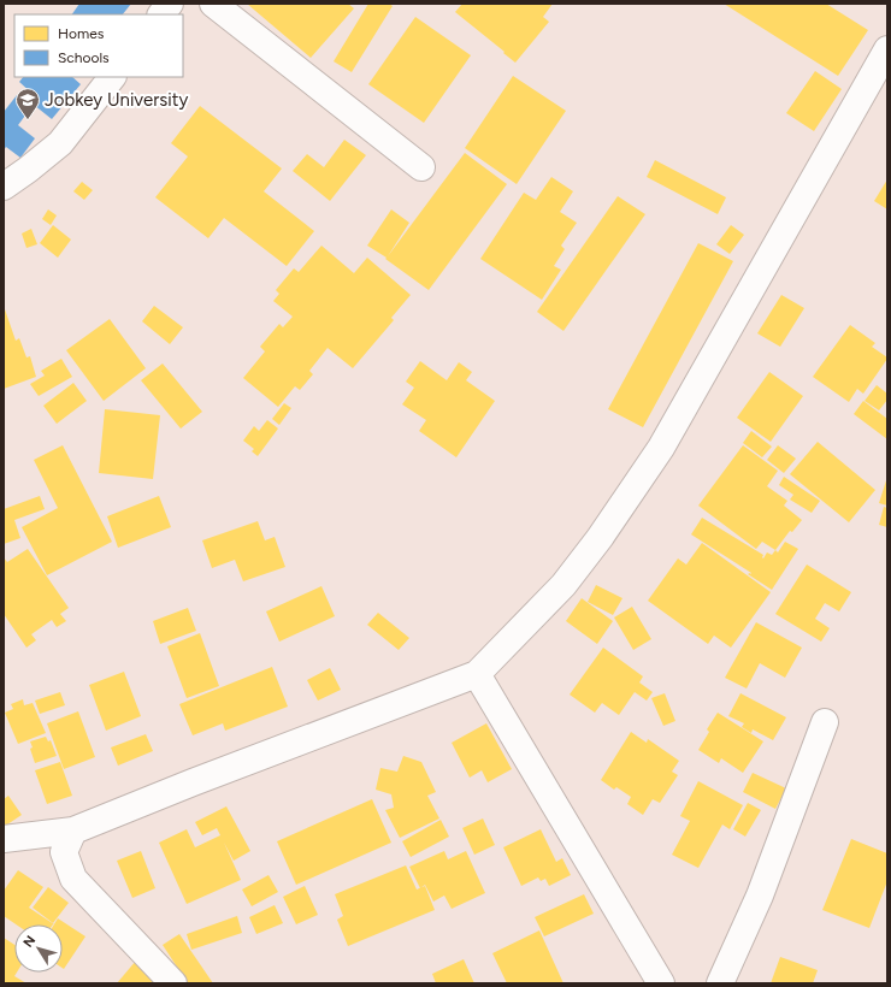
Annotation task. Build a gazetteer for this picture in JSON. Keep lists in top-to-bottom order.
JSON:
{
  "places": {
    "school or university": ["Jobkey University"]
  },
  "legend": ["Homes", "Schools"],
  "north": "top left"
}
